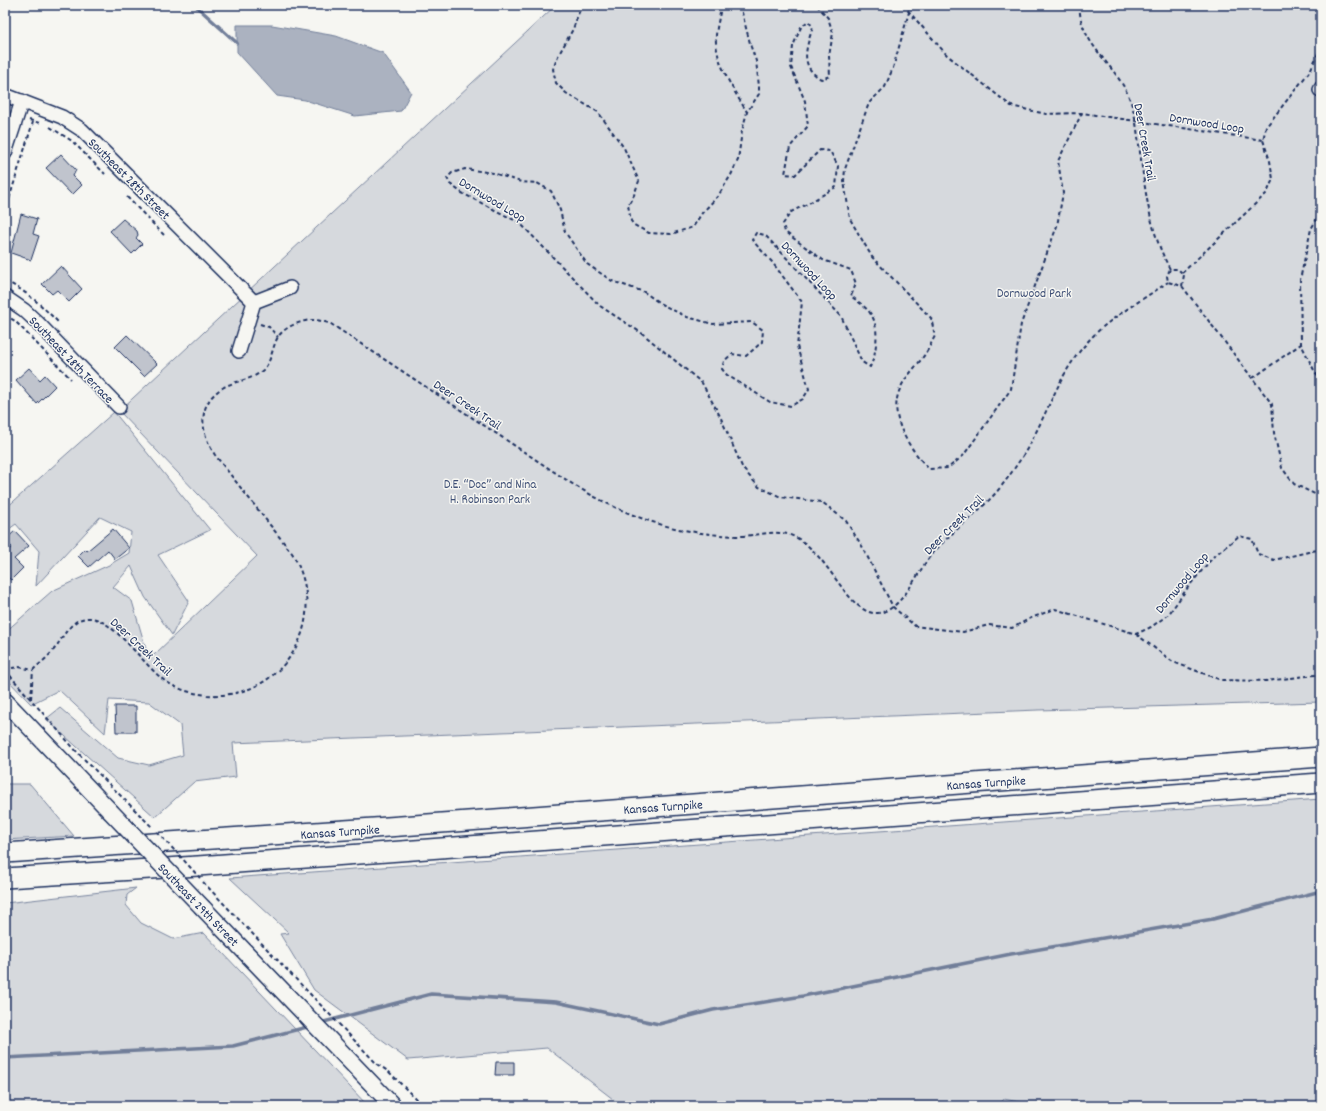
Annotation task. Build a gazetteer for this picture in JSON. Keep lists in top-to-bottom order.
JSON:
{
  "streets": {
    "highway": ["Kansas Turnpike"],
    "main road": ["Southeast 29th Street"],
    "street": ["Southeast 28th Street", "Southeast 28th Terrace"],
    "path": ["Dornwood Loop", "Deer Creek Trail"]
  },
  "crossings": [
    ["Dornwood Loop", "Deer Creek Trail"]
  ],
  "parks": ["Dornwood Park", "D.E. “Doc” and Nina H. Robinson Park"]
}
